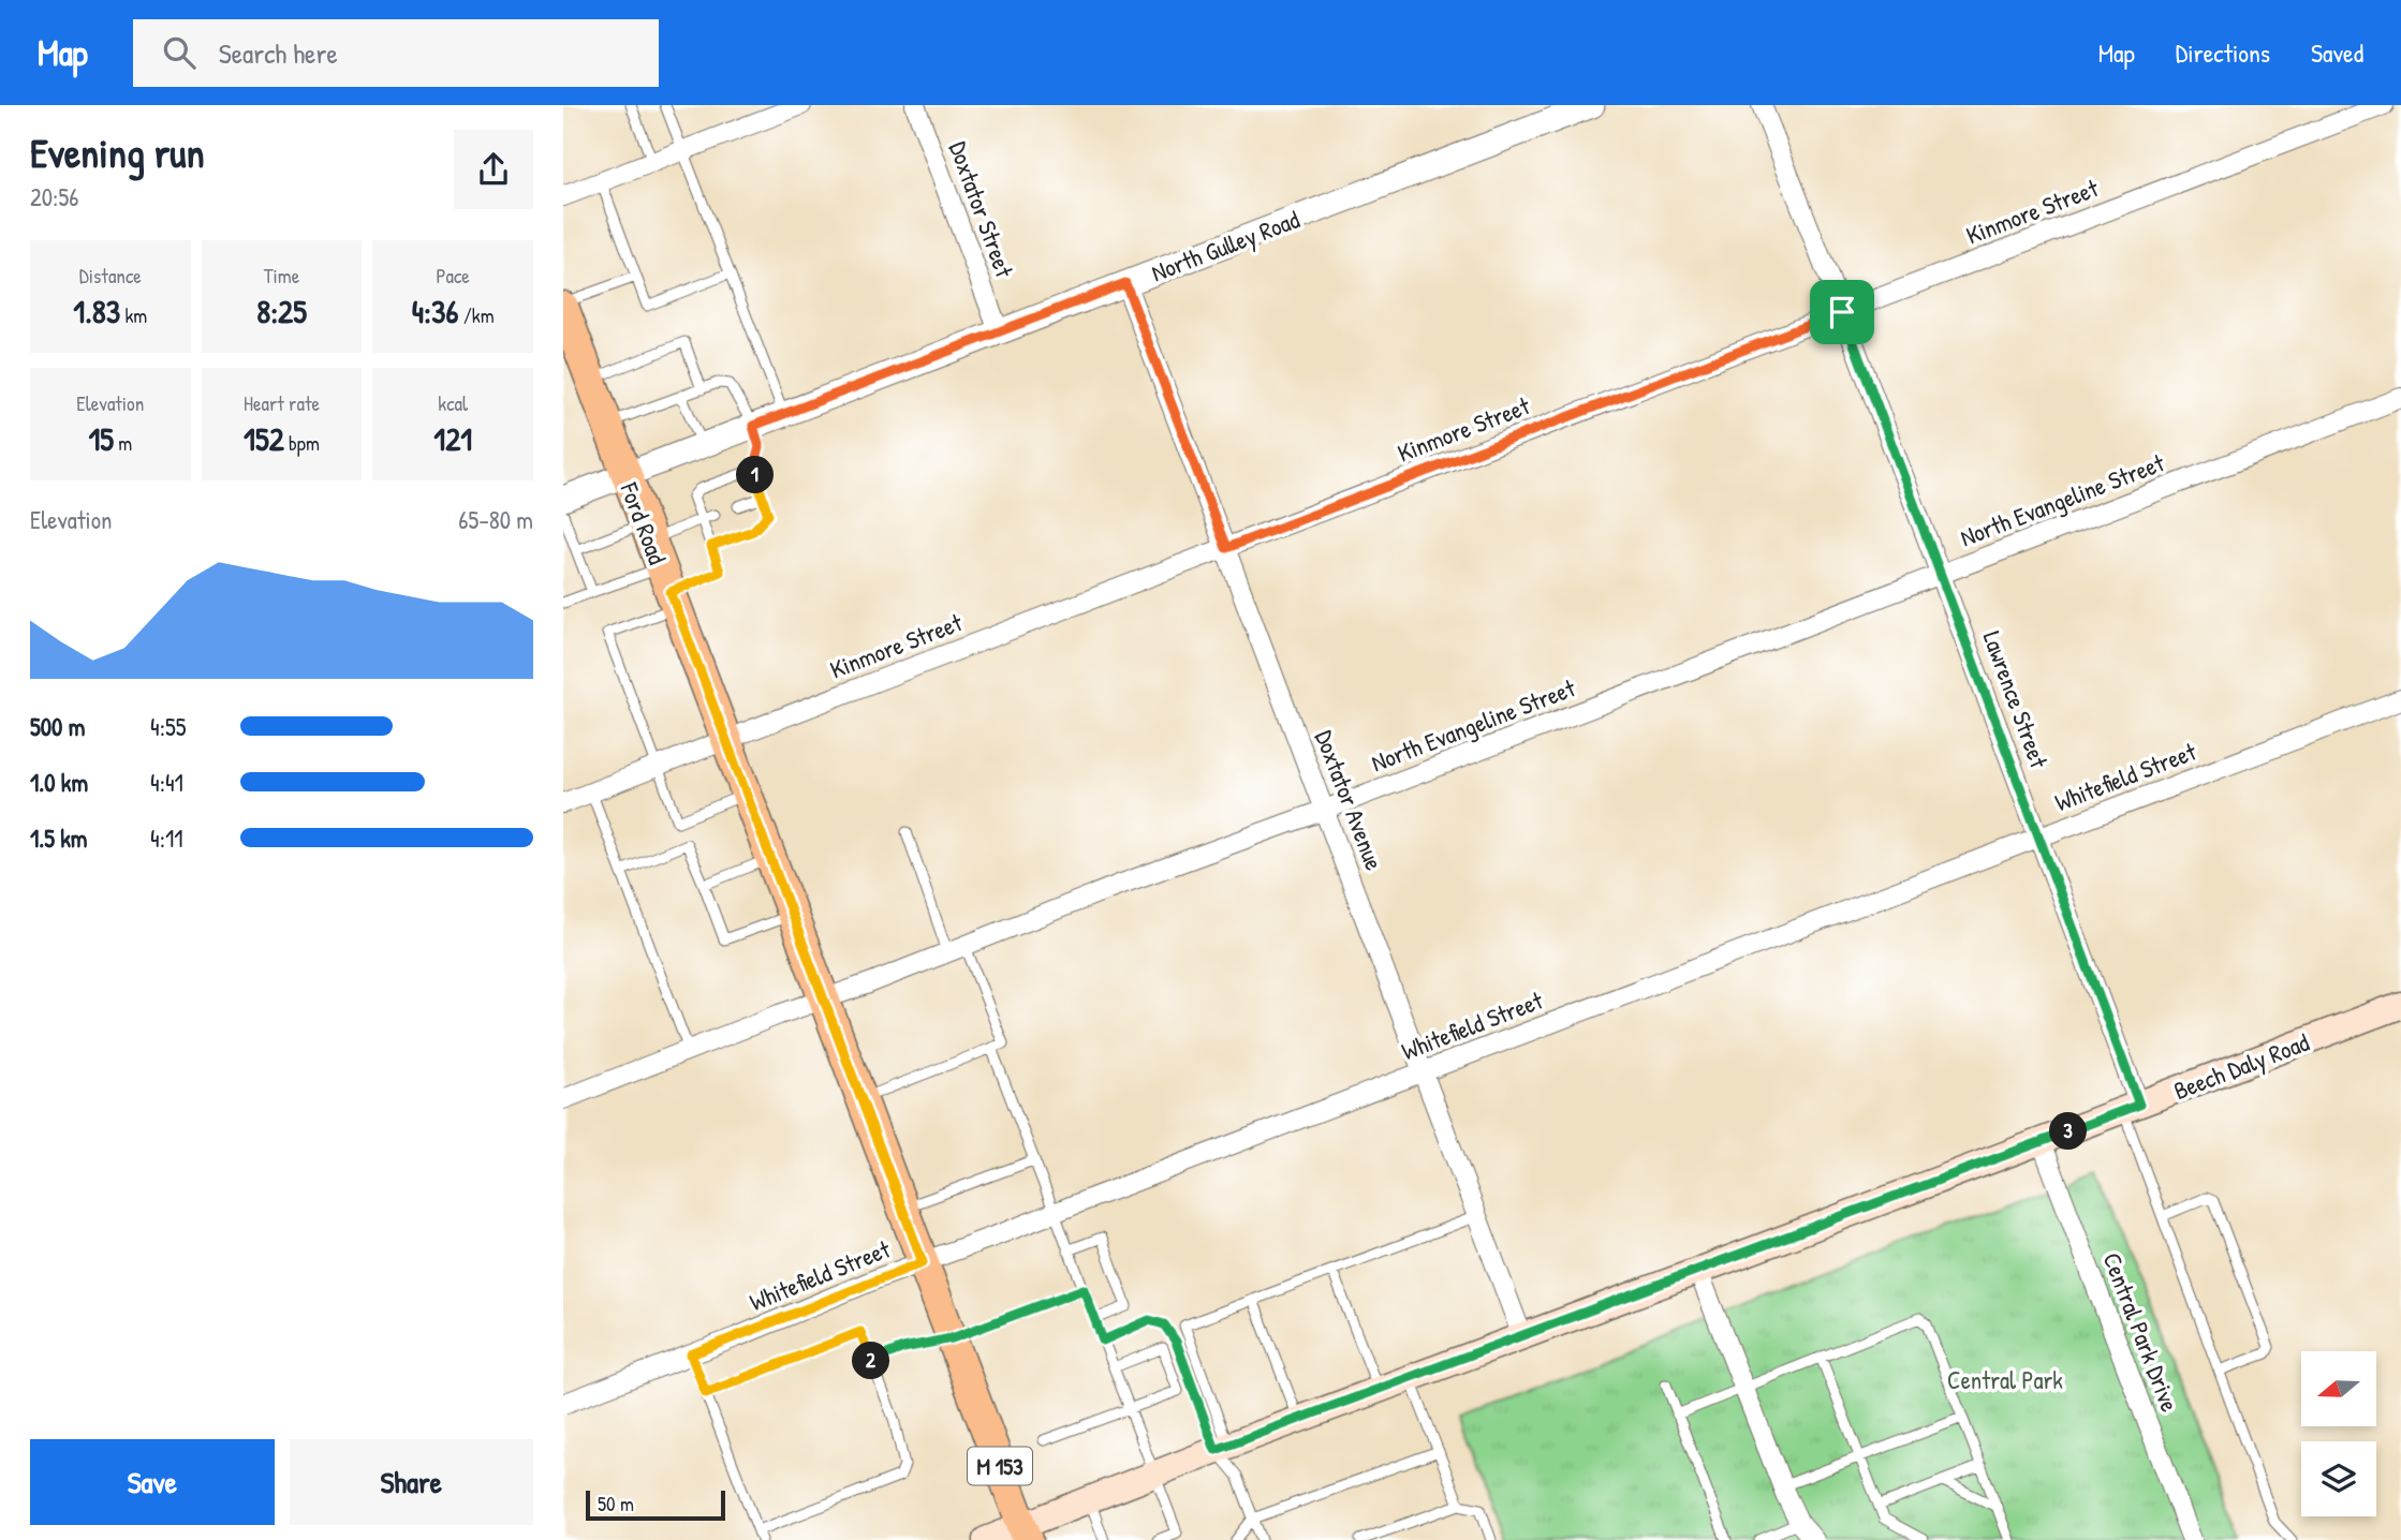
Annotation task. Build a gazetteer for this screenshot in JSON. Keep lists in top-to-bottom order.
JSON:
{
  "streets": {
    "main road": ["Ford Road", "Beech Daly Road", "M 153"],
    "street": [
      "Doxtator Street",
      "Kinmore Street",
      "North Gulley Road",
      "North Evangeline Street",
      "Lawrence Street",
      "Whitefield Street",
      "Doxtator Avenue",
      "Central Park Drive"
    ]
  },
  "crossings": [
    ["Doxtator Street", "North Gulley Road"],
    ["Kinmore Street", "Ford Road"],
    ["Kinmore Street", "Lawrence Street"],
    ["Kinmore Street", "Doxtator Avenue"],
    ["North Gulley Road", "Ford Road"],
    ["North Gulley Road", "Doxtator Avenue"],
    ["North Evangeline Street", "Ford Road"],
    ["North Evangeline Street", "Lawrence Street"],
    ["North Evangeline Street", "Doxtator Avenue"],
    ["Ford Road", "Whitefield Street"],
    ["Ford Road", "Beech Daly Road"],
    ["Lawrence Street", "Whitefield Street"],
    ["Lawrence Street", "Beech Daly Road"],
    ["Whitefield Street", "Doxtator Avenue"],
    ["Doxtator Avenue", "Beech Daly Road"],
    ["Beech Daly Road", "Central Park Drive"]
  ],
  "parks": ["Central Park"],
  "scale_bar": "50 m",
  "north": "left",
  "page": {
    "header": "Map",
    "search": "Search here",
    "nav": ["Map", "Directions", "Saved"],
    "heading": ["Evening run", "20:56"],
    "stats": [
      ["Distance", "1.83 km"],
      ["Time", "8:25"],
      ["Pace", "4:36 /km"],
      ["Elevation", "15 m"],
      ["Heart rate", "152 bpm"],
      ["kcal", "121"]
    ],
    "pins": ["1", "3", "2"],
    "chart": ["Elevation", "65–80 m"],
    "list": [
      {
        "name": "500 m",
        "note": "4:55"
      },
      {
        "name": "1.0 km",
        "note": "4:41"
      },
      {
        "name": "1.5 km",
        "note": "4:11"
      }
    ],
    "buttons": ["Save", "Share"],
    "scale": "50 m"
  }
}
